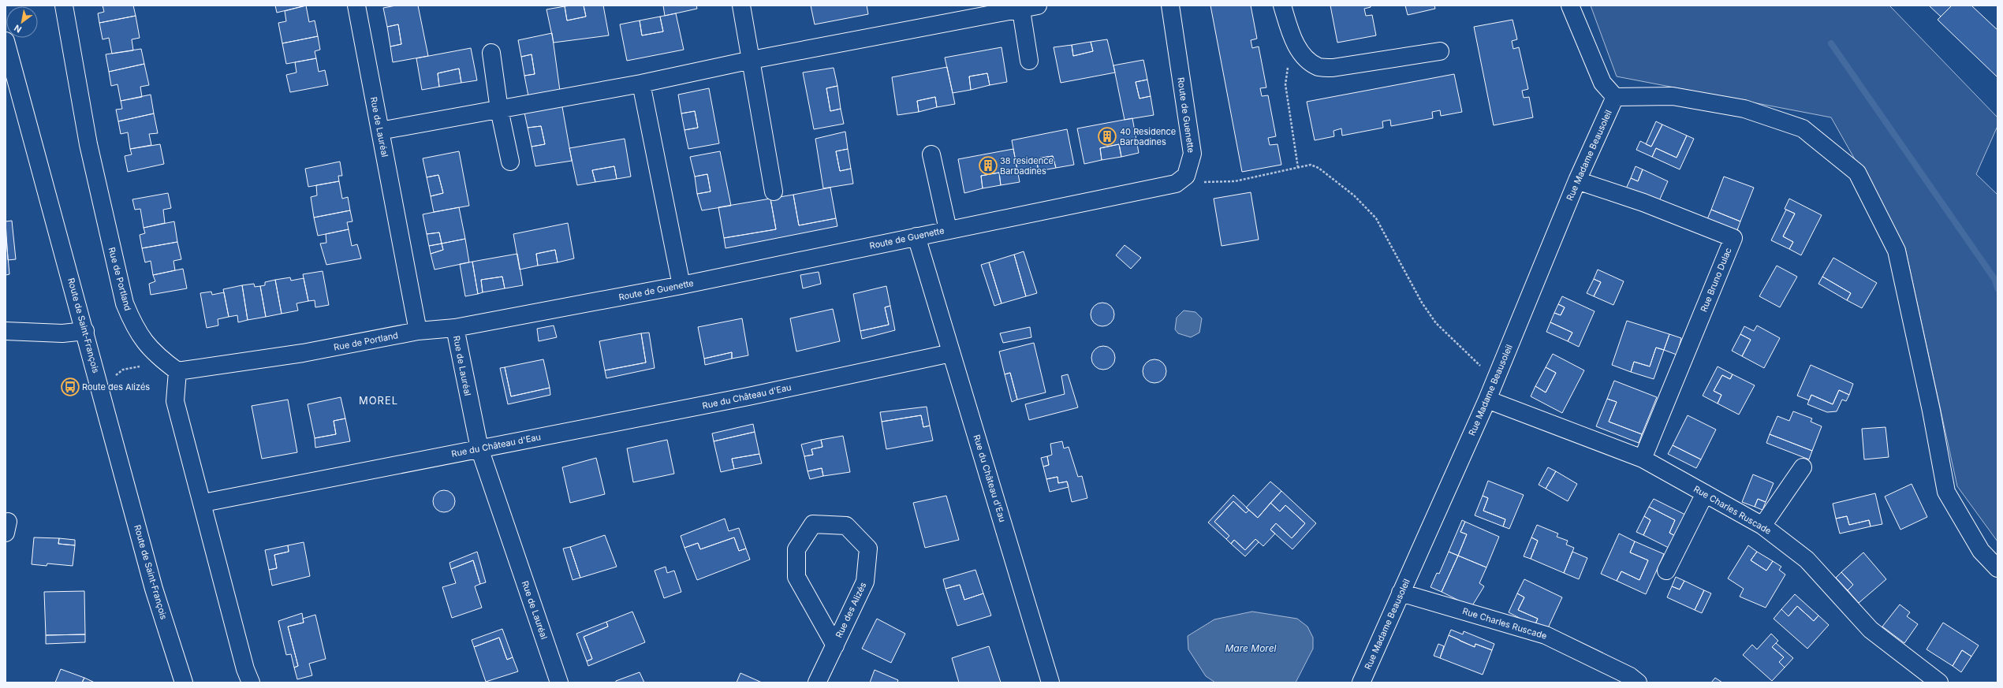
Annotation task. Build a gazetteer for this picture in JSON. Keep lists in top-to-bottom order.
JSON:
{
  "streets": {
    "street": [
      "Route de Guenette",
      "Rue de Lauréal",
      "Rue Madame Beausoleil",
      "Rue de Portland",
      "Rue Bruno Dulac",
      "Route de Saint-François",
      "Rue du Château d'Eau",
      "Rue Charles Ruscade",
      "Rue des Alizés"
    ]
  },
  "crossings": [
    ["Route de Guenette", "Rue de Lauréal"],
    ["Rue de Lauréal", "Rue de Portland"],
    ["Rue de Lauréal", "Rue du Château d'Eau"],
    ["Rue Madame Beausoleil", "Rue Bruno Dulac"],
    ["Rue Madame Beausoleil", "Rue Charles Ruscade"],
    ["Rue Bruno Dulac", "Rue Charles Ruscade"]
  ],
  "districts": ["MOREL"],
  "water": ["Mare Morel"],
  "places": {
    "building": ["40 Residence Barbadines", "38 residence Barbadines"],
    "bus stop": ["Route des Alizés"]
  },
  "north": "bottom left"
}
